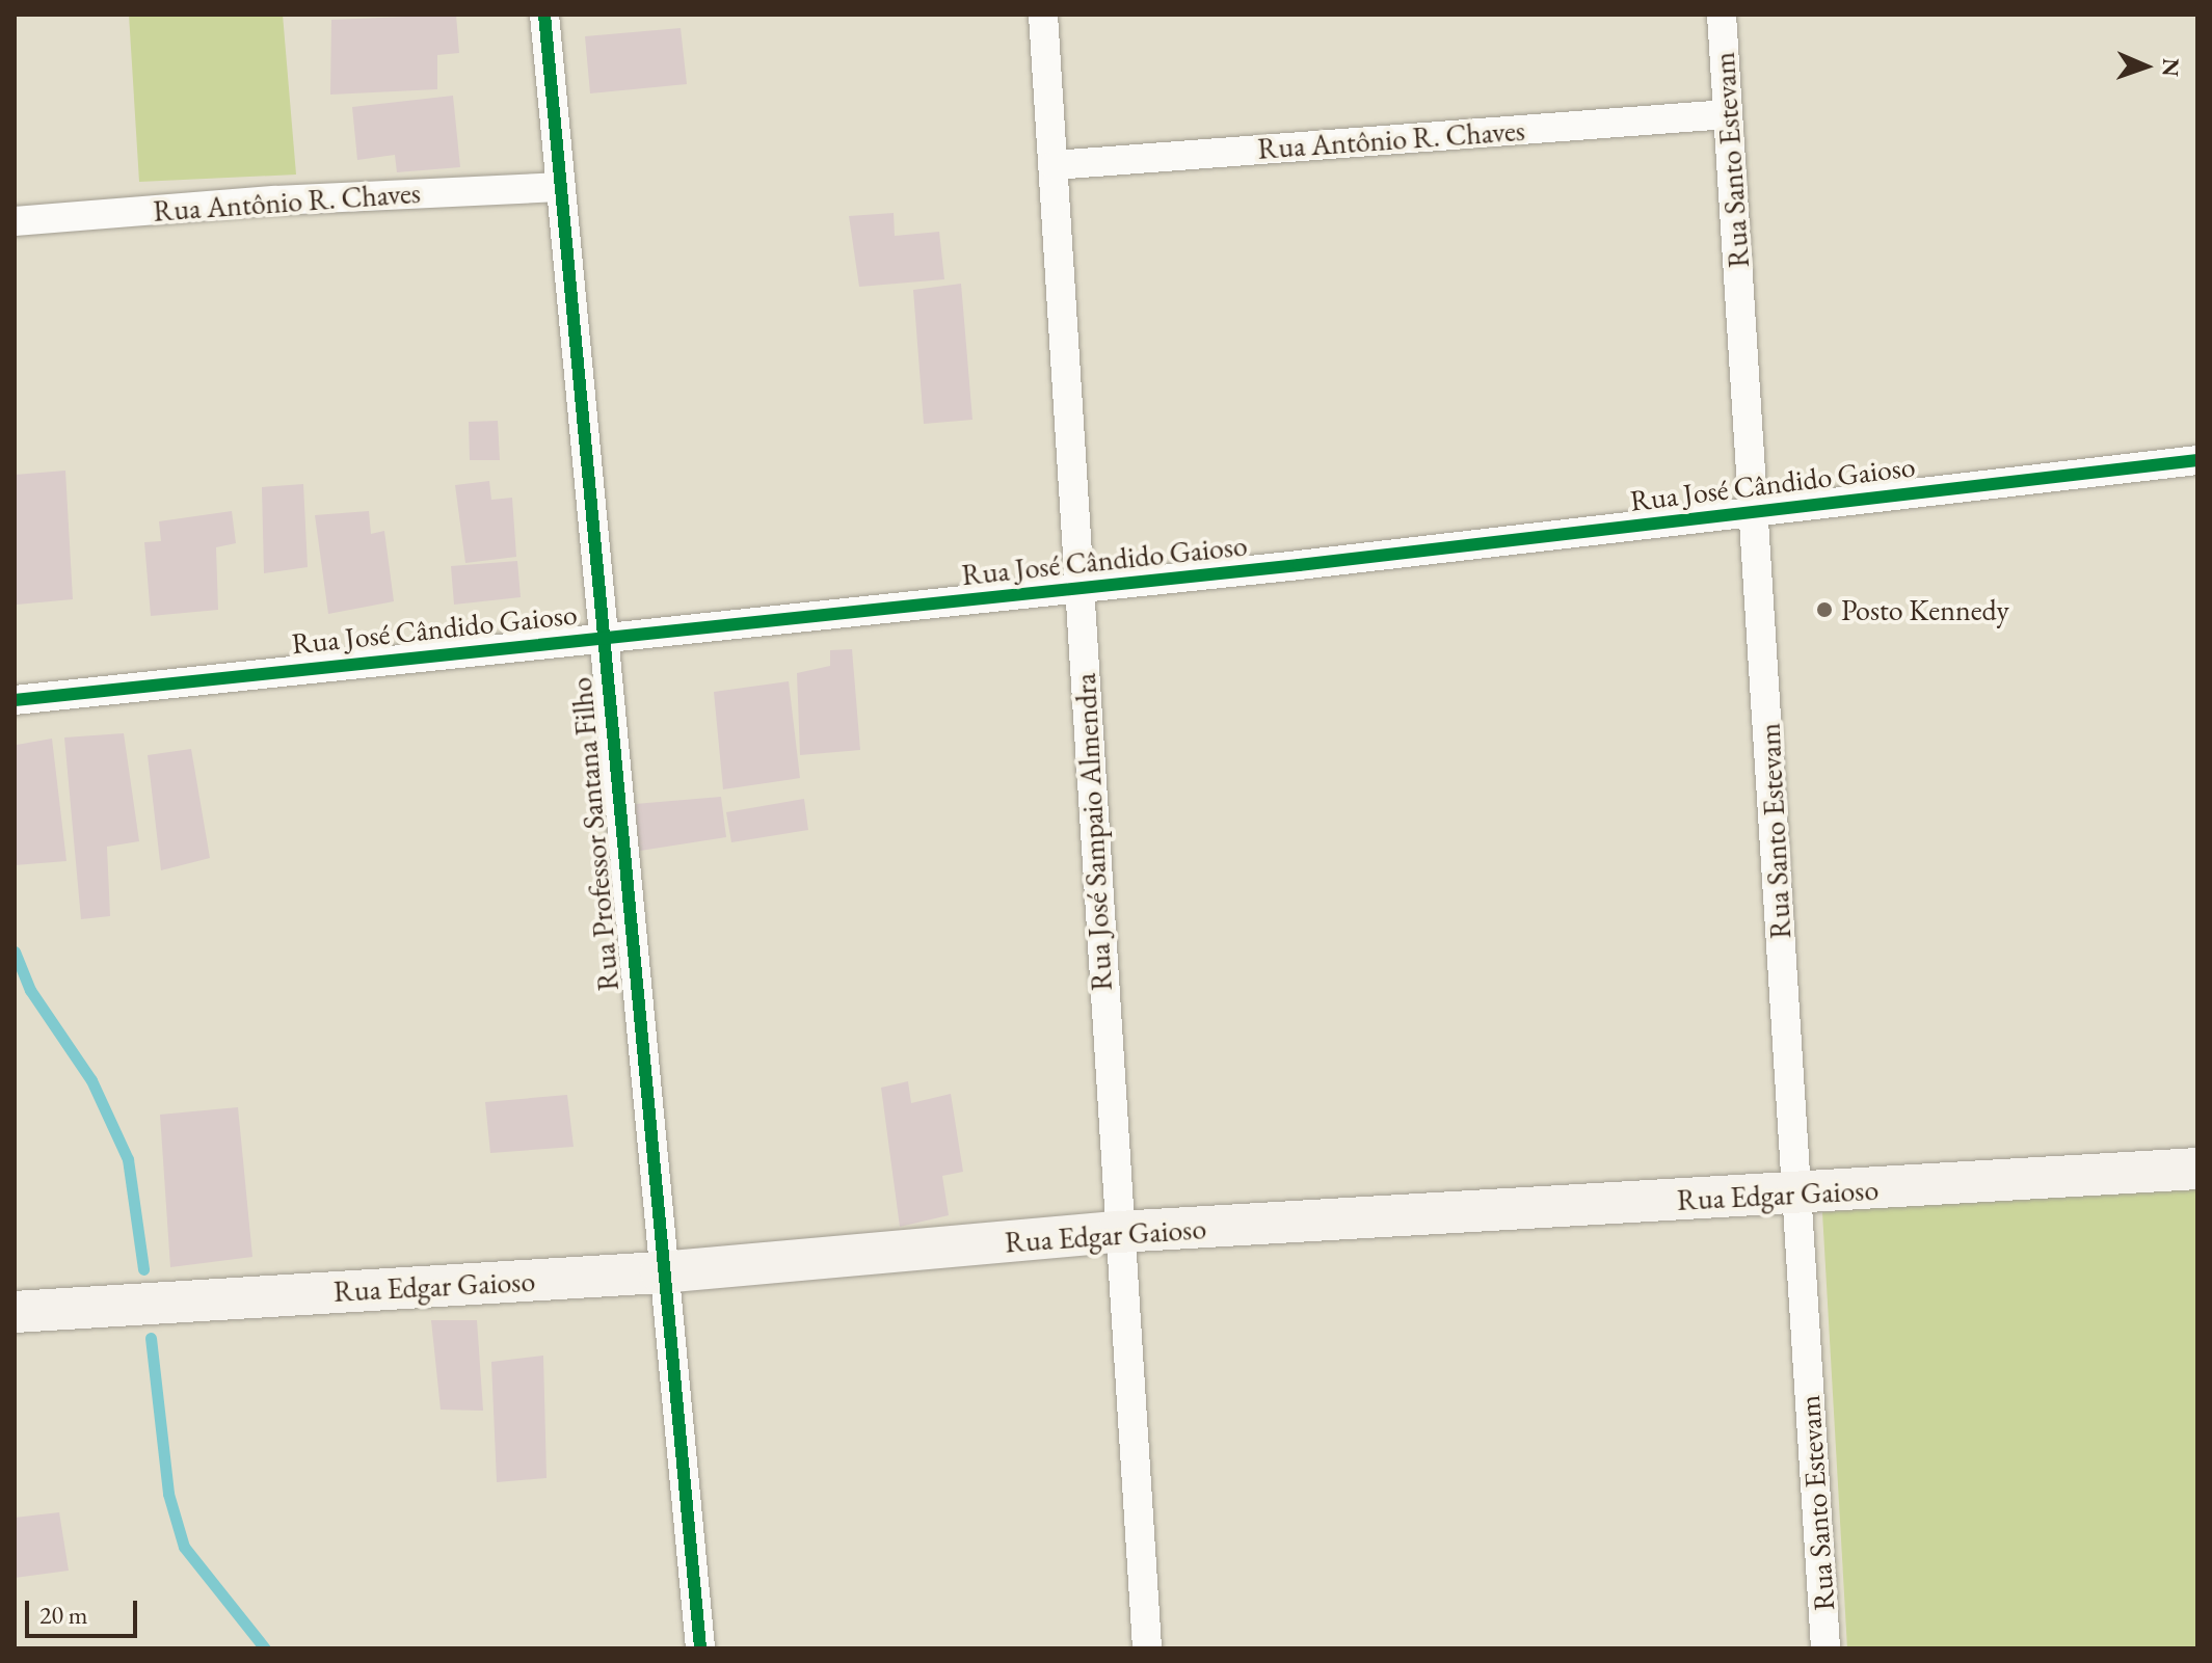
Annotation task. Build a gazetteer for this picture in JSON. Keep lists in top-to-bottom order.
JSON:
{
  "streets": {
    "main road": ["Rua Edgar Gaioso"],
    "street": [
      "Rua Antônio R. Chaves",
      "Rua Santo Estevam",
      "Rua José Cândido Gaioso",
      "Rua José Sampaio Almendra",
      "Rua Professor Santana Filho"
    ]
  },
  "crossings": [
    ["Rua Antônio R. Chaves", "Rua Santo Estevam"],
    ["Rua Antônio R. Chaves", "Rua José Sampaio Almendra"],
    ["Rua Antônio R. Chaves", "Rua Professor Santana Filho"],
    ["Rua Santo Estevam", "Rua José Cândido Gaioso"],
    ["Rua Santo Estevam", "Rua Edgar Gaioso"],
    ["Rua José Cândido Gaioso", "Rua José Sampaio Almendra"],
    ["Rua José Cândido Gaioso", "Rua Professor Santana Filho"],
    ["Rua José Sampaio Almendra", "Rua Edgar Gaioso"],
    ["Rua Professor Santana Filho", "Rua Edgar Gaioso"]
  ],
  "places": ["Posto Kennedy"],
  "scale_bar": "20 m",
  "north": "right"
}
